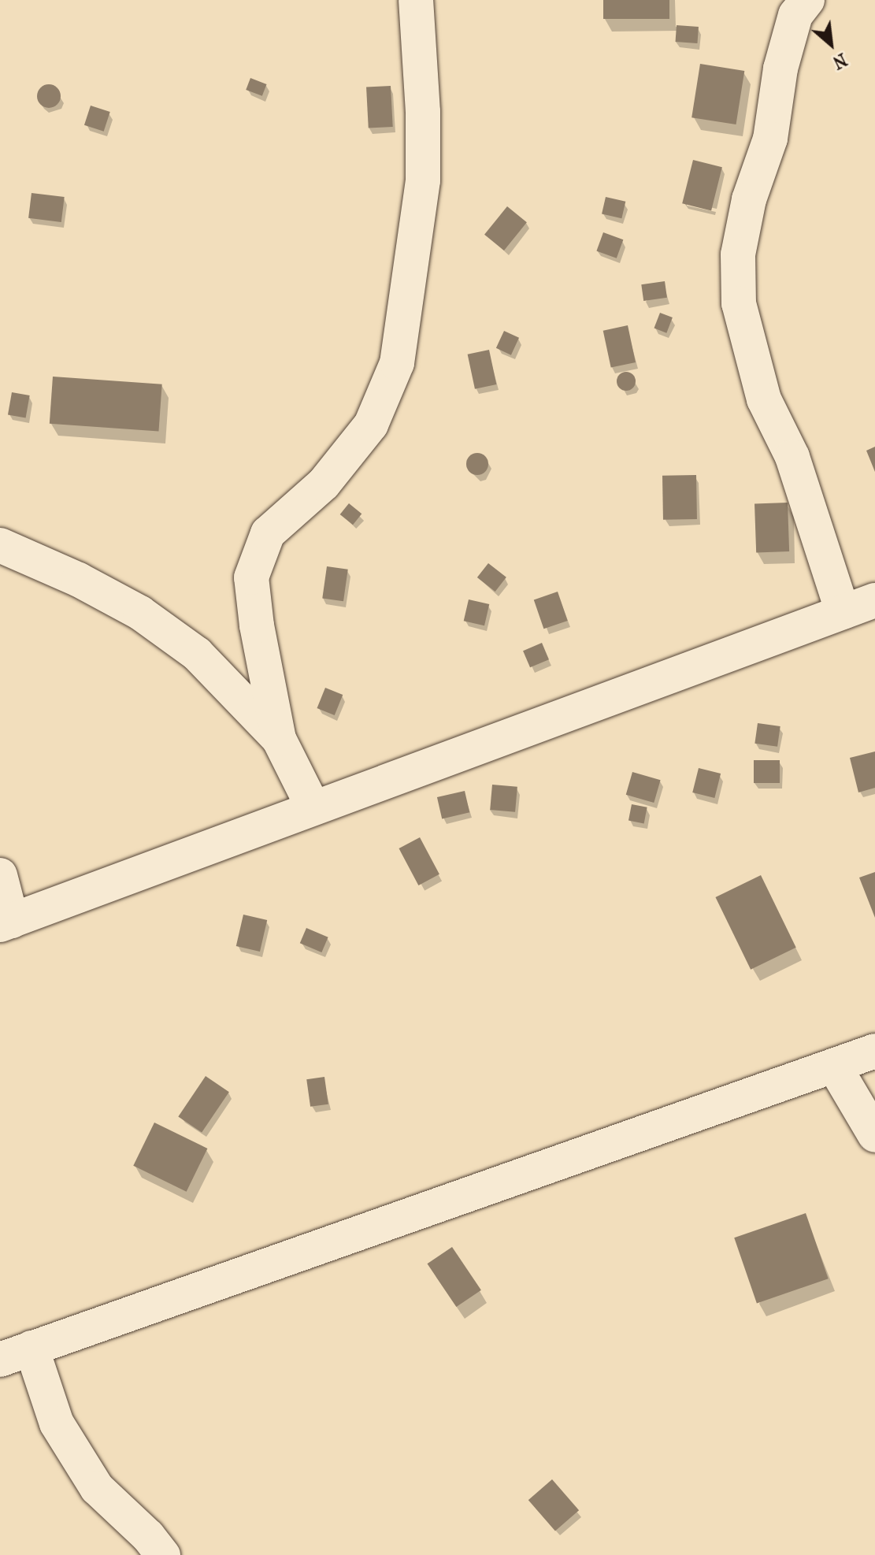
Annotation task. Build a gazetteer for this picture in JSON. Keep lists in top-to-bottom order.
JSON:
{
  "north": "bottom right"
}
